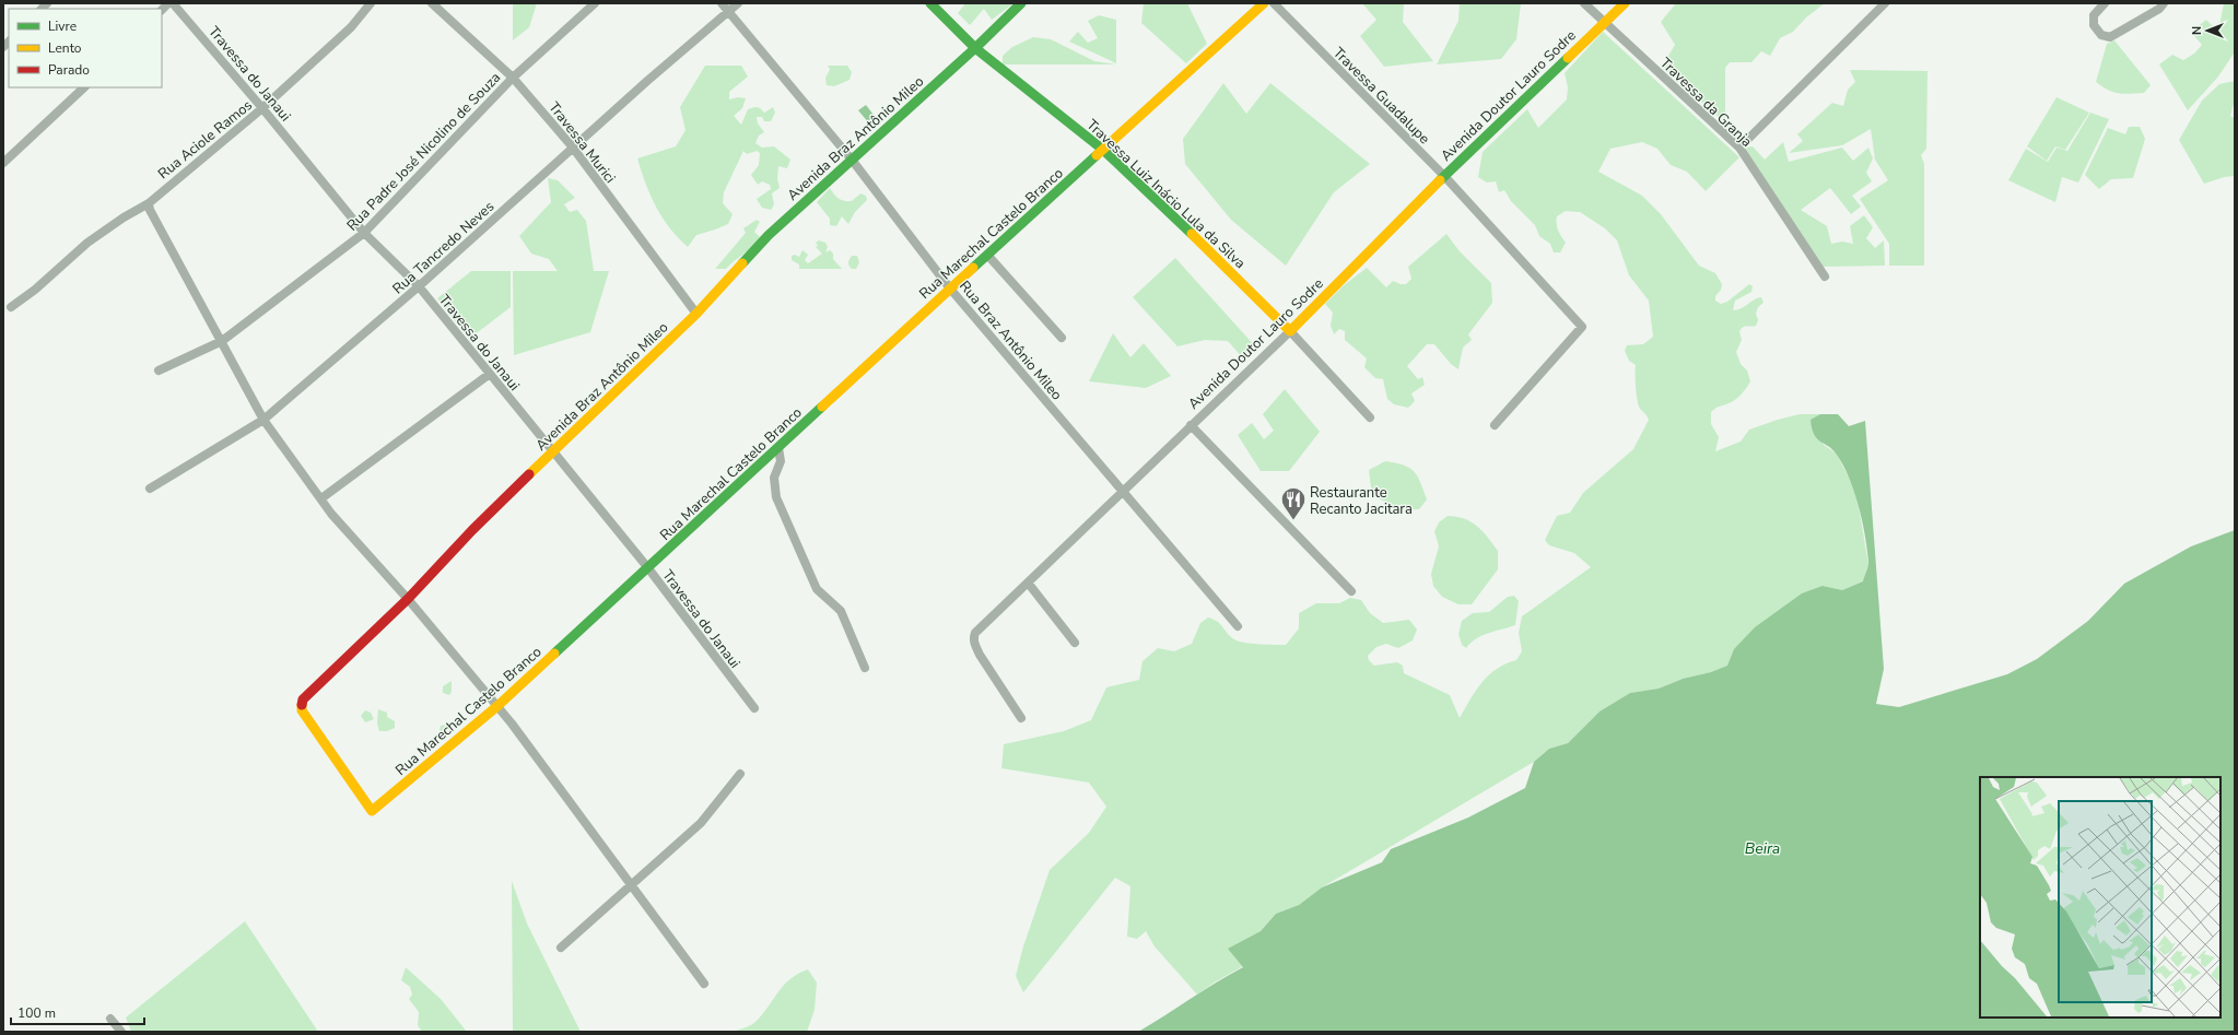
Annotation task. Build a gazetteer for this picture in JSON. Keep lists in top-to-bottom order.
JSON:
{
  "streets": {
    "street": [
      "Travessa do Janaui",
      "Travessa Guadalupe",
      "Avenida Doutor Lauro Sodre",
      "Travessa da Granja",
      "Avenida Braz Antônio Mileo",
      "Rua Aciole Ramos",
      "Travessa Murici",
      "Rua Padre José Nicolino de Souza",
      "Travessa Luiz Inácio Lula da Silva",
      "Rua Marechal Castelo Branco",
      "Rua Tancredo Neves",
      "Rua Braz Antônio Mileo"
    ]
  },
  "crossings": [
    ["Travessa do Janaui", "Avenida Braz Antônio Mileo"],
    ["Travessa do Janaui", "Rua Aciole Ramos"],
    ["Travessa do Janaui", "Rua Padre José Nicolino de Souza"],
    ["Travessa do Janaui", "Rua Marechal Castelo Branco"],
    ["Travessa do Janaui", "Rua Tancredo Neves"],
    ["Travessa Guadalupe", "Avenida Doutor Lauro Sodre"],
    ["Avenida Doutor Lauro Sodre", "Travessa da Granja"],
    ["Avenida Doutor Lauro Sodre", "Travessa Luiz Inácio Lula da Silva"],
    ["Avenida Doutor Lauro Sodre", "Rua Braz Antônio Mileo"],
    ["Avenida Braz Antônio Mileo", "Travessa Murici"],
    ["Avenida Braz Antônio Mileo", "Travessa Luiz Inácio Lula da Silva"],
    ["Avenida Braz Antônio Mileo", "Rua Marechal Castelo Branco"],
    ["Avenida Braz Antônio Mileo", "Rua Braz Antônio Mileo"],
    ["Travessa Murici", "Rua Padre José Nicolino de Souza"],
    ["Travessa Murici", "Rua Tancredo Neves"],
    ["Travessa Luiz Inácio Lula da Silva", "Rua Marechal Castelo Branco"],
    ["Rua Marechal Castelo Branco", "Rua Braz Antônio Mileo"],
    ["Rua Tancredo Neves", "Rua Braz Antônio Mileo"]
  ],
  "water": ["Beira"],
  "places": {
    "restaurant": ["Restaurante Recanto Jacitara"]
  },
  "legend": ["Livre", "Lento", "Parado"],
  "scale_bar": "100 m",
  "north": "left"
}
